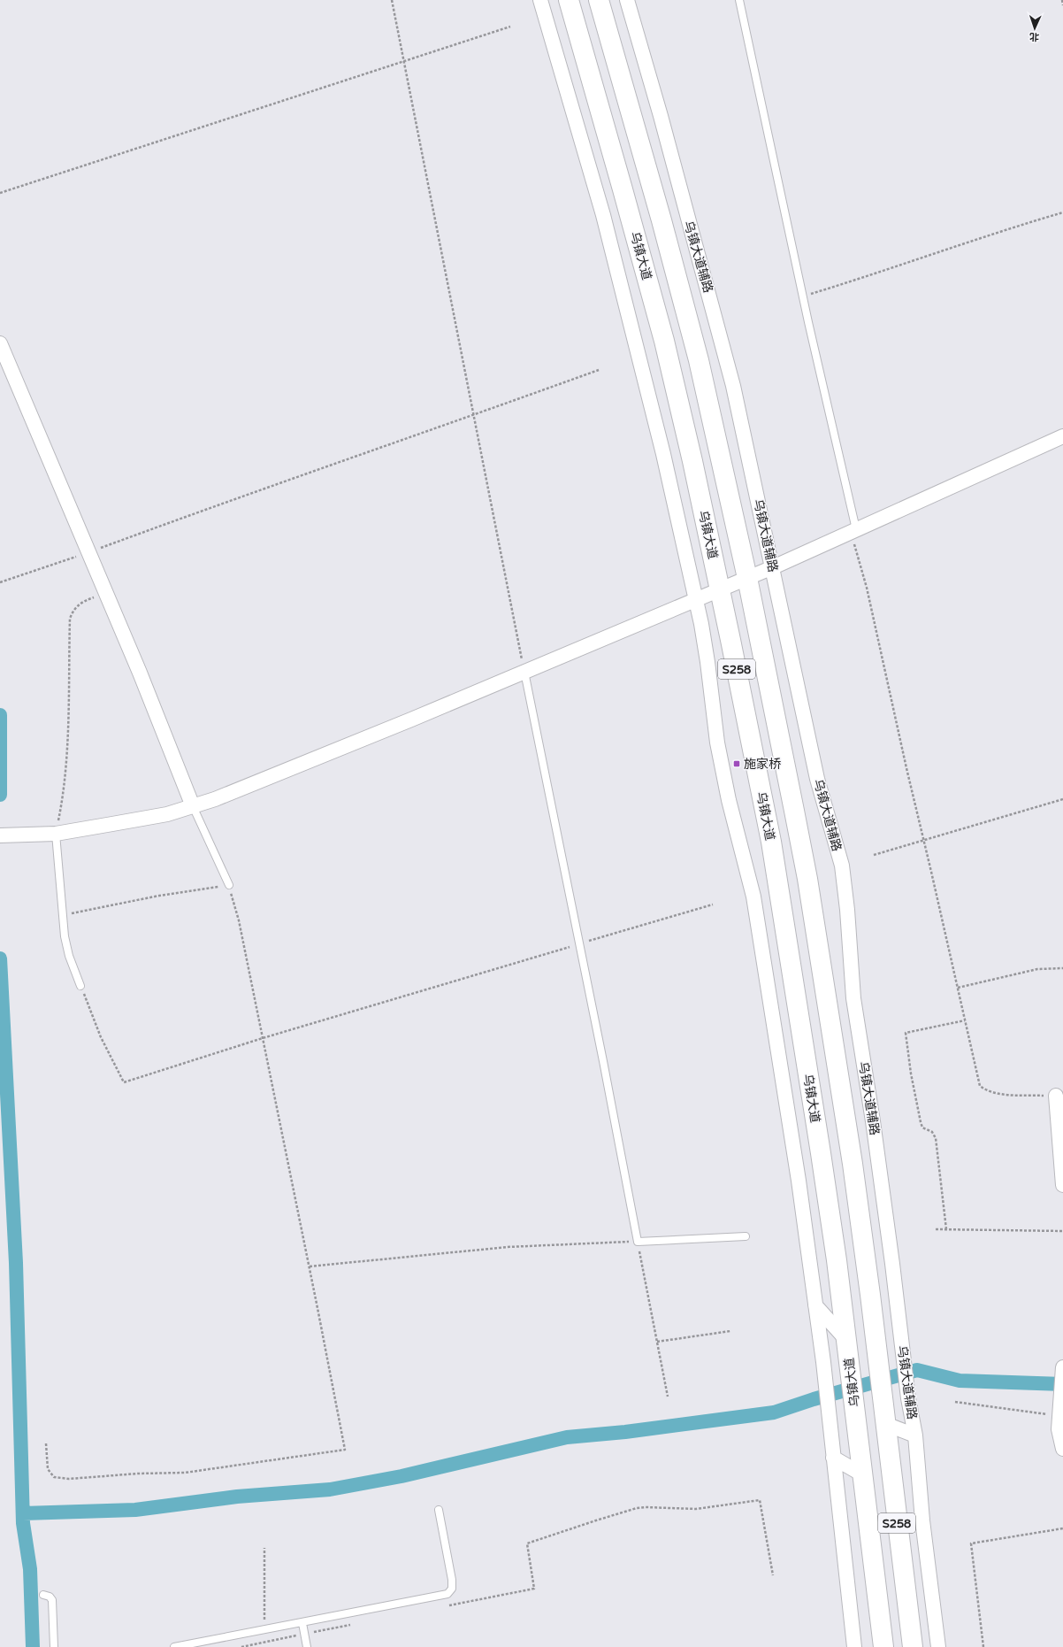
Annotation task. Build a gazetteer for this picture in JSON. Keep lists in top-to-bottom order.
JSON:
{
  "streets": {
    "main road": ["乌镇大道", "S258"],
    "street": ["乌镇大道辅路"]
  },
  "places": {
    "transit": ["施家桥"]
  },
  "north": "bottom"
}
